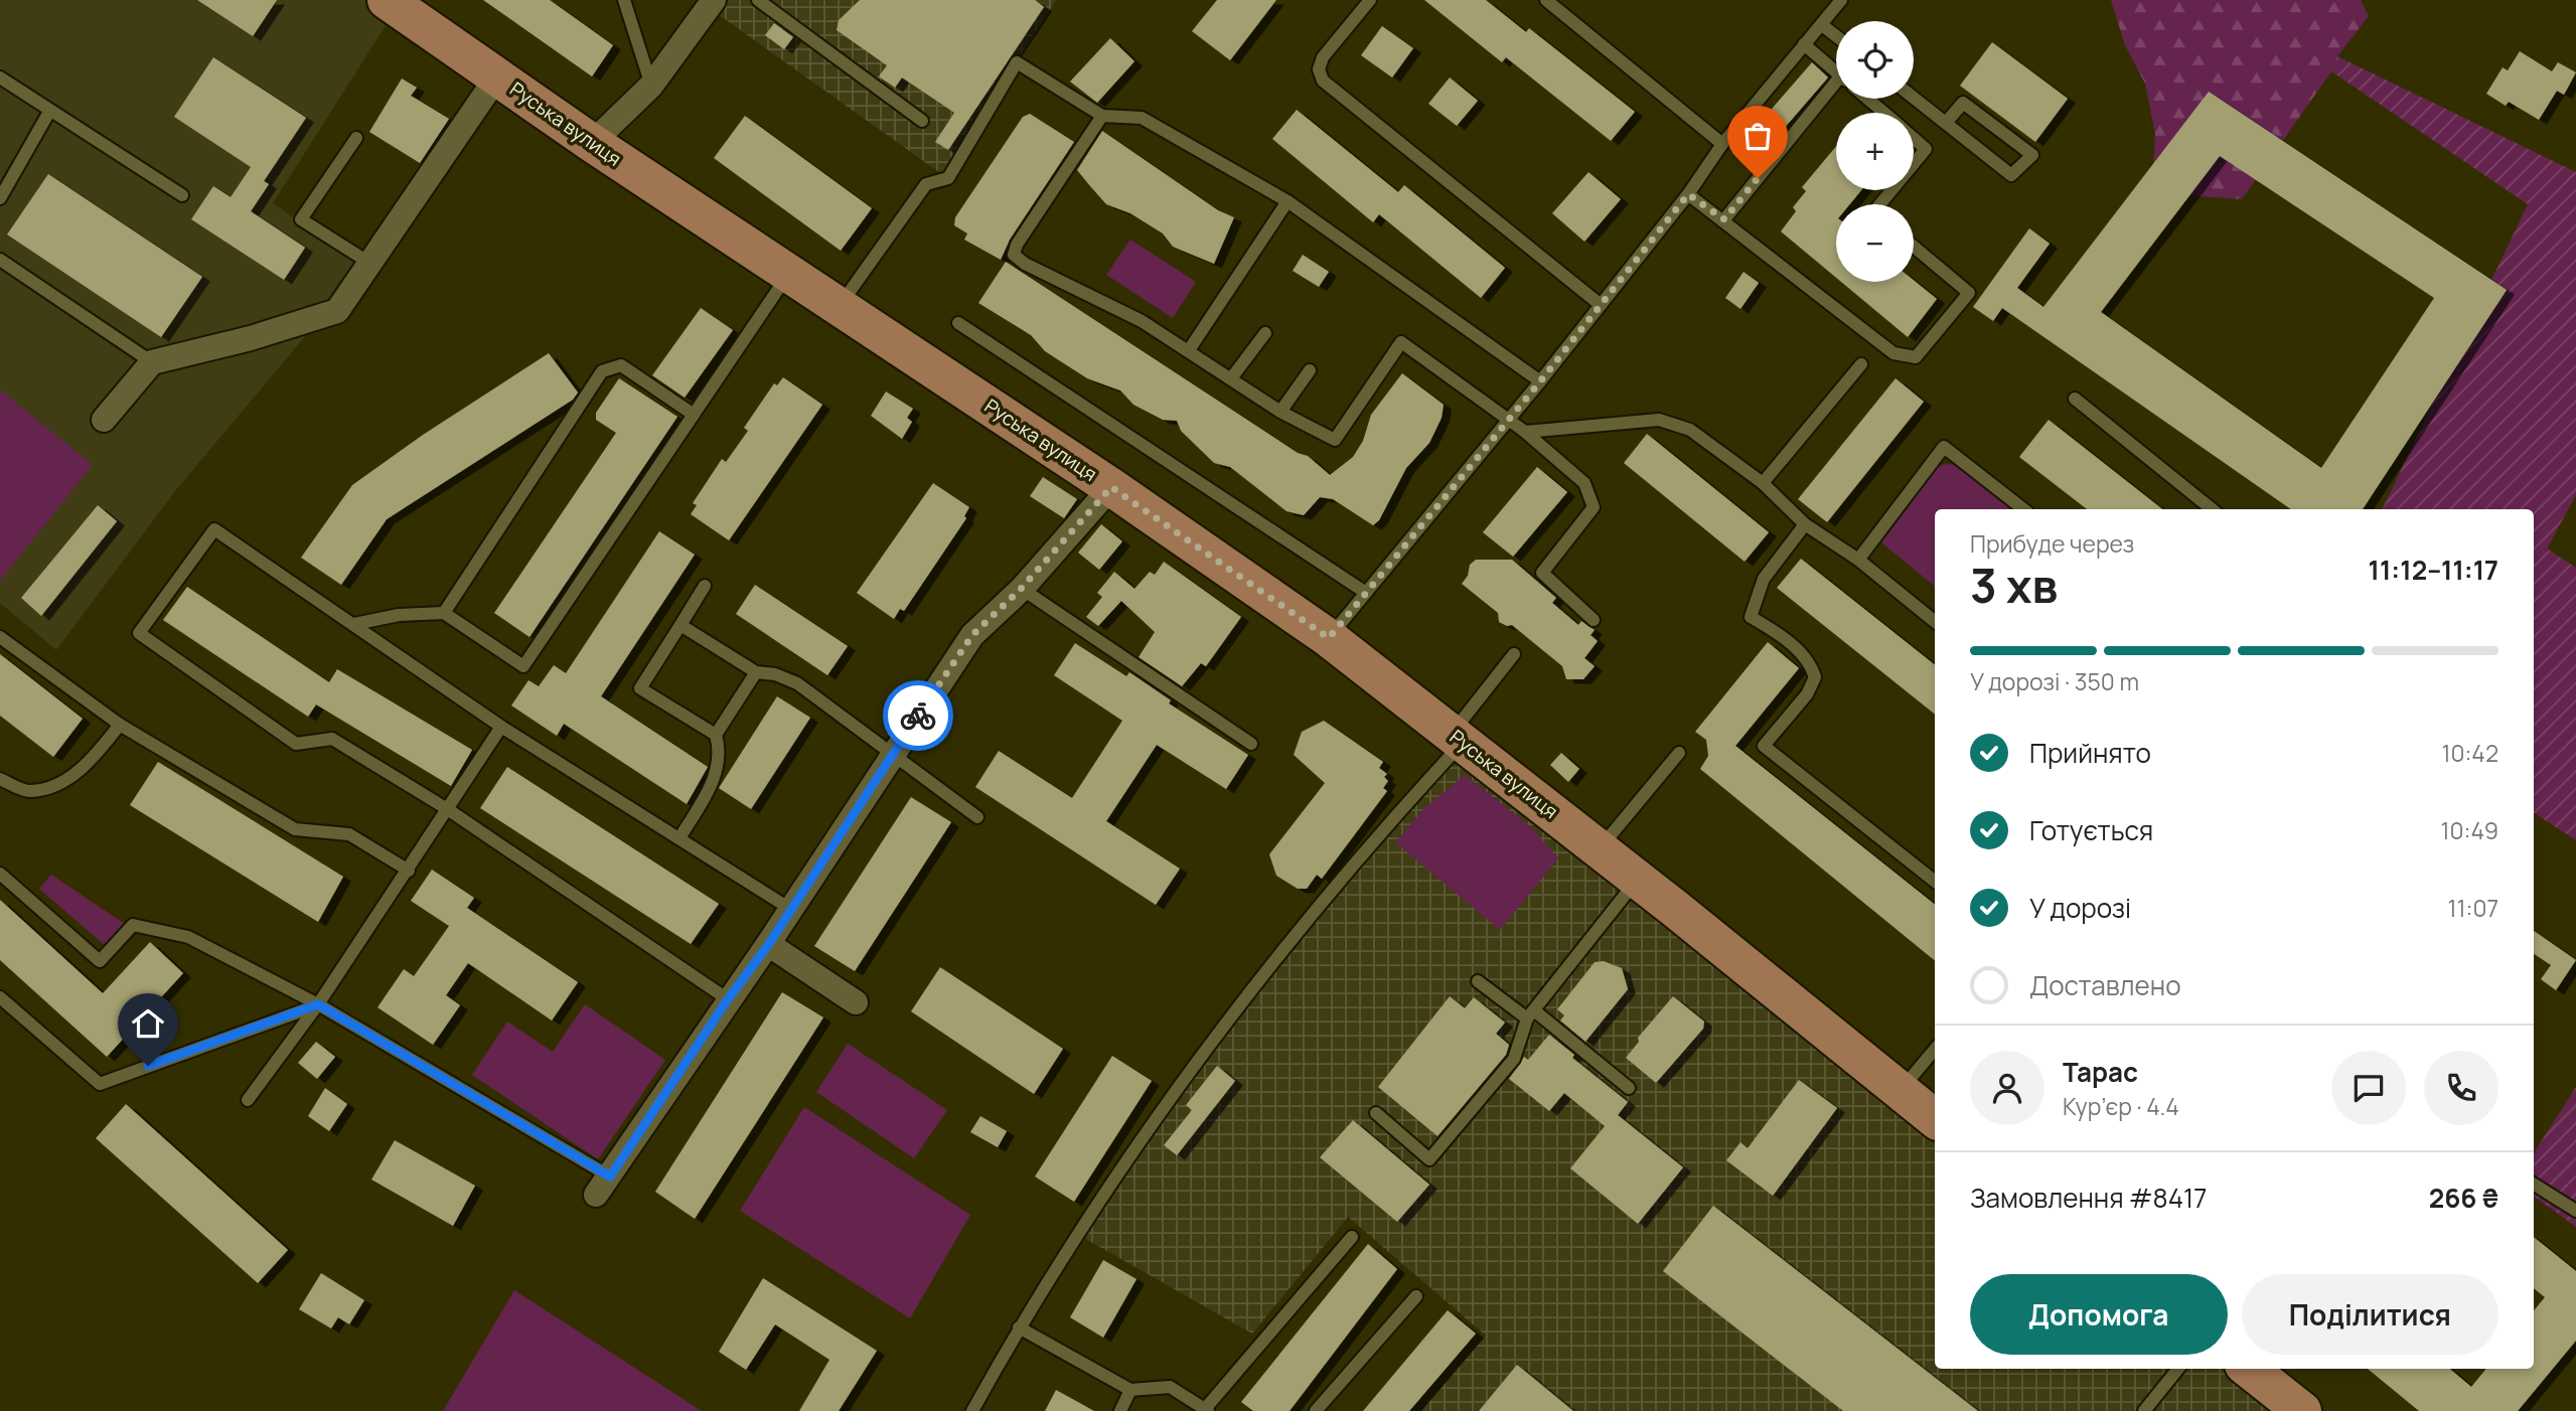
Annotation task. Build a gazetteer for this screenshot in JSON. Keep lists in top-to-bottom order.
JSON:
{
  "streets": {
    "main road": ["Руська вулиця"]
  },
  "page": {
    "map_buttons": ["+", "−"],
    "heading": ["3 хв", "Прибуде через", "11:12–11:17"],
    "panel": [
      "Тарас",
      "Кур’єр · 4.4",
      "Замовлення #8417",
      "266 ₴"
    ],
    "bar": "У дорозі · 350 m",
    "list": [
      ["Прийнято", "10:42"],
      ["Готується", "10:49"],
      ["У дорозі", "11:07"],
      "Доставлено"
    ],
    "buttons": ["Допомога", "Поділитися"]
  }
}
